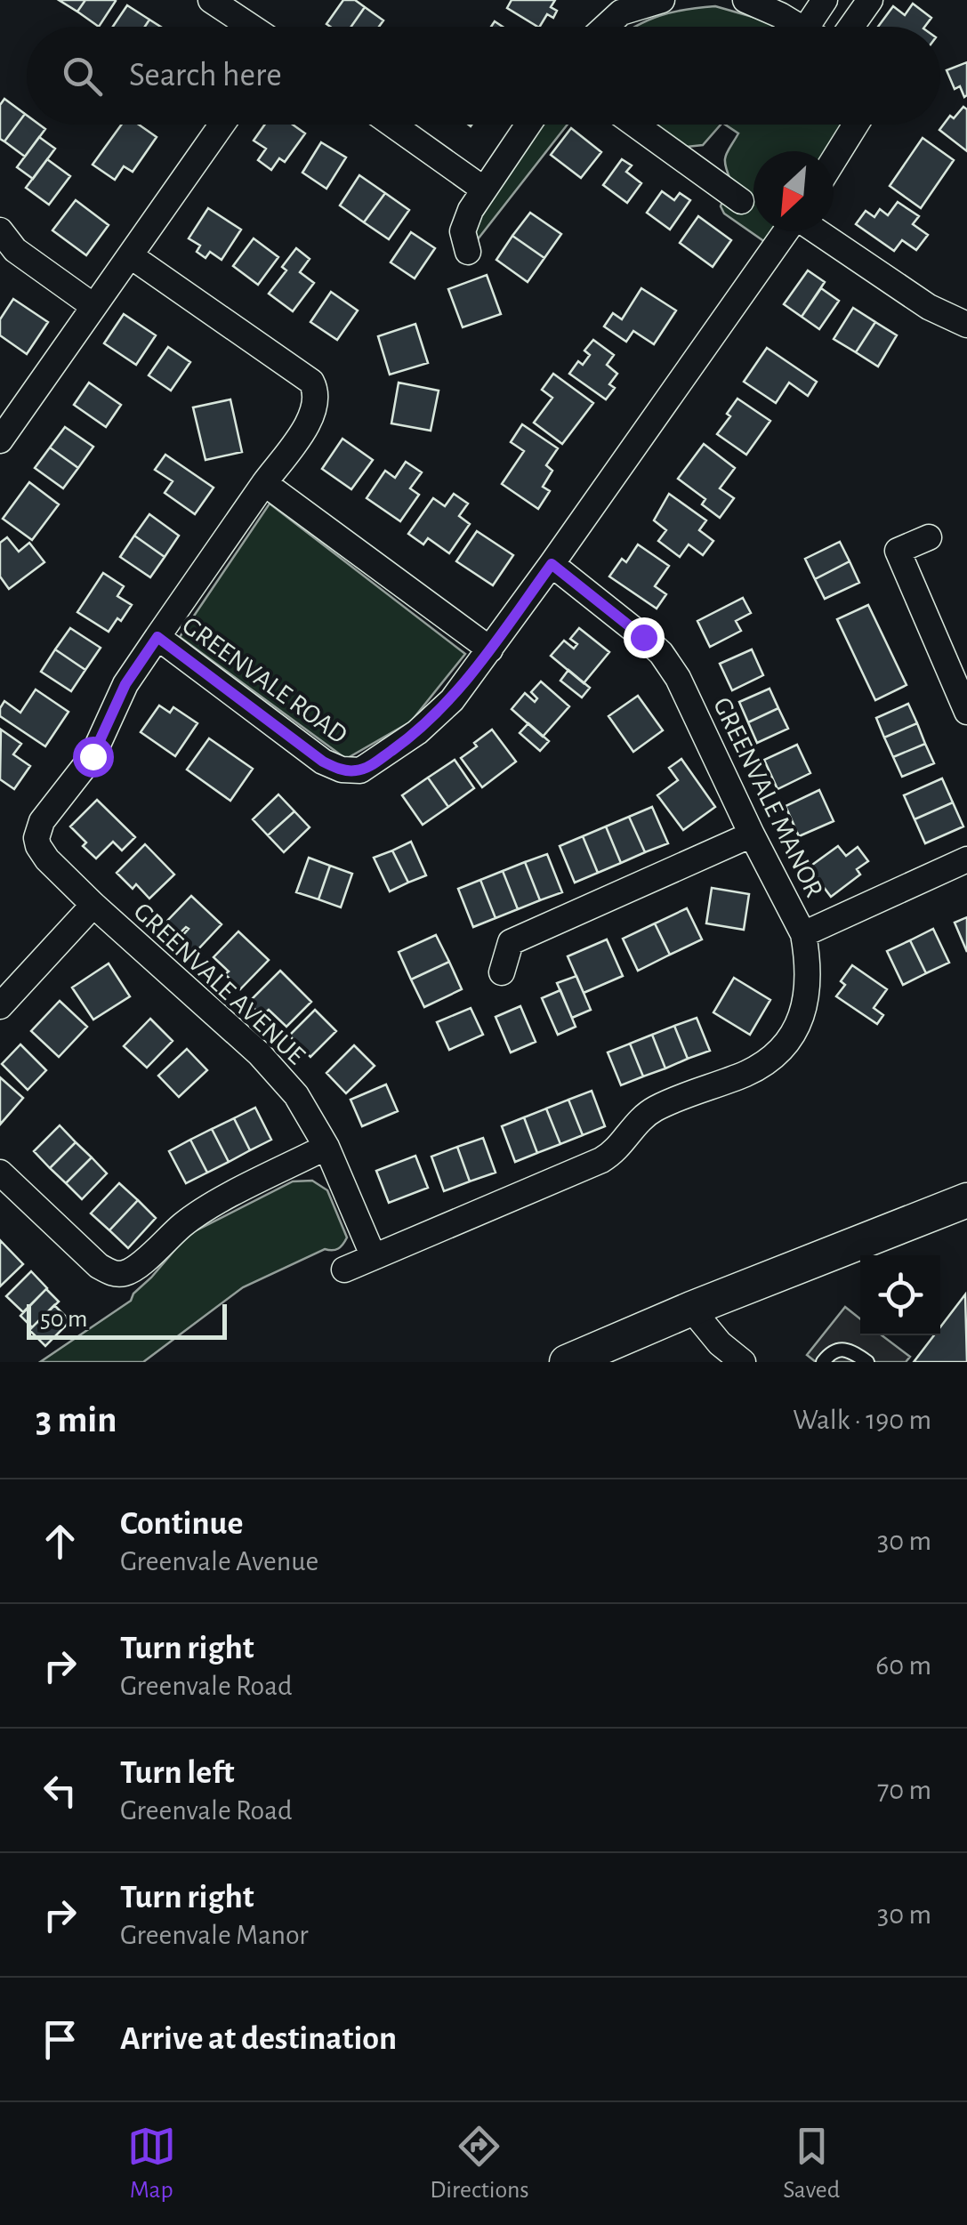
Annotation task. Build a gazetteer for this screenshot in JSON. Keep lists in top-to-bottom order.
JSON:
{
  "streets": {
    "street": ["GREENVALE ROAD", "GREENVALE MANOR", "GREENVALE AVENUE"]
  },
  "crossings": [
    ["GREENVALE ROAD", "GREENVALE MANOR"],
    ["GREENVALE ROAD", "GREENVALE AVENUE"]
  ],
  "scale_bar": "50 m",
  "north": "bottom left",
  "page": {
    "search": "Search here",
    "scale": "50 m",
    "heading": ["3 min", "Walk · 190 m"],
    "list": [
      ["Continue", "Greenvale Avenue", "30 m"],
      ["Turn right", "Greenvale Road", "60 m"],
      ["Turn left", "Greenvale Road", "70 m"],
      ["Turn right", "Greenvale Manor", "30 m"],
      "Arrive at destination"
    ],
    "nav": ["Map", "Directions", "Saved"]
  }
}
